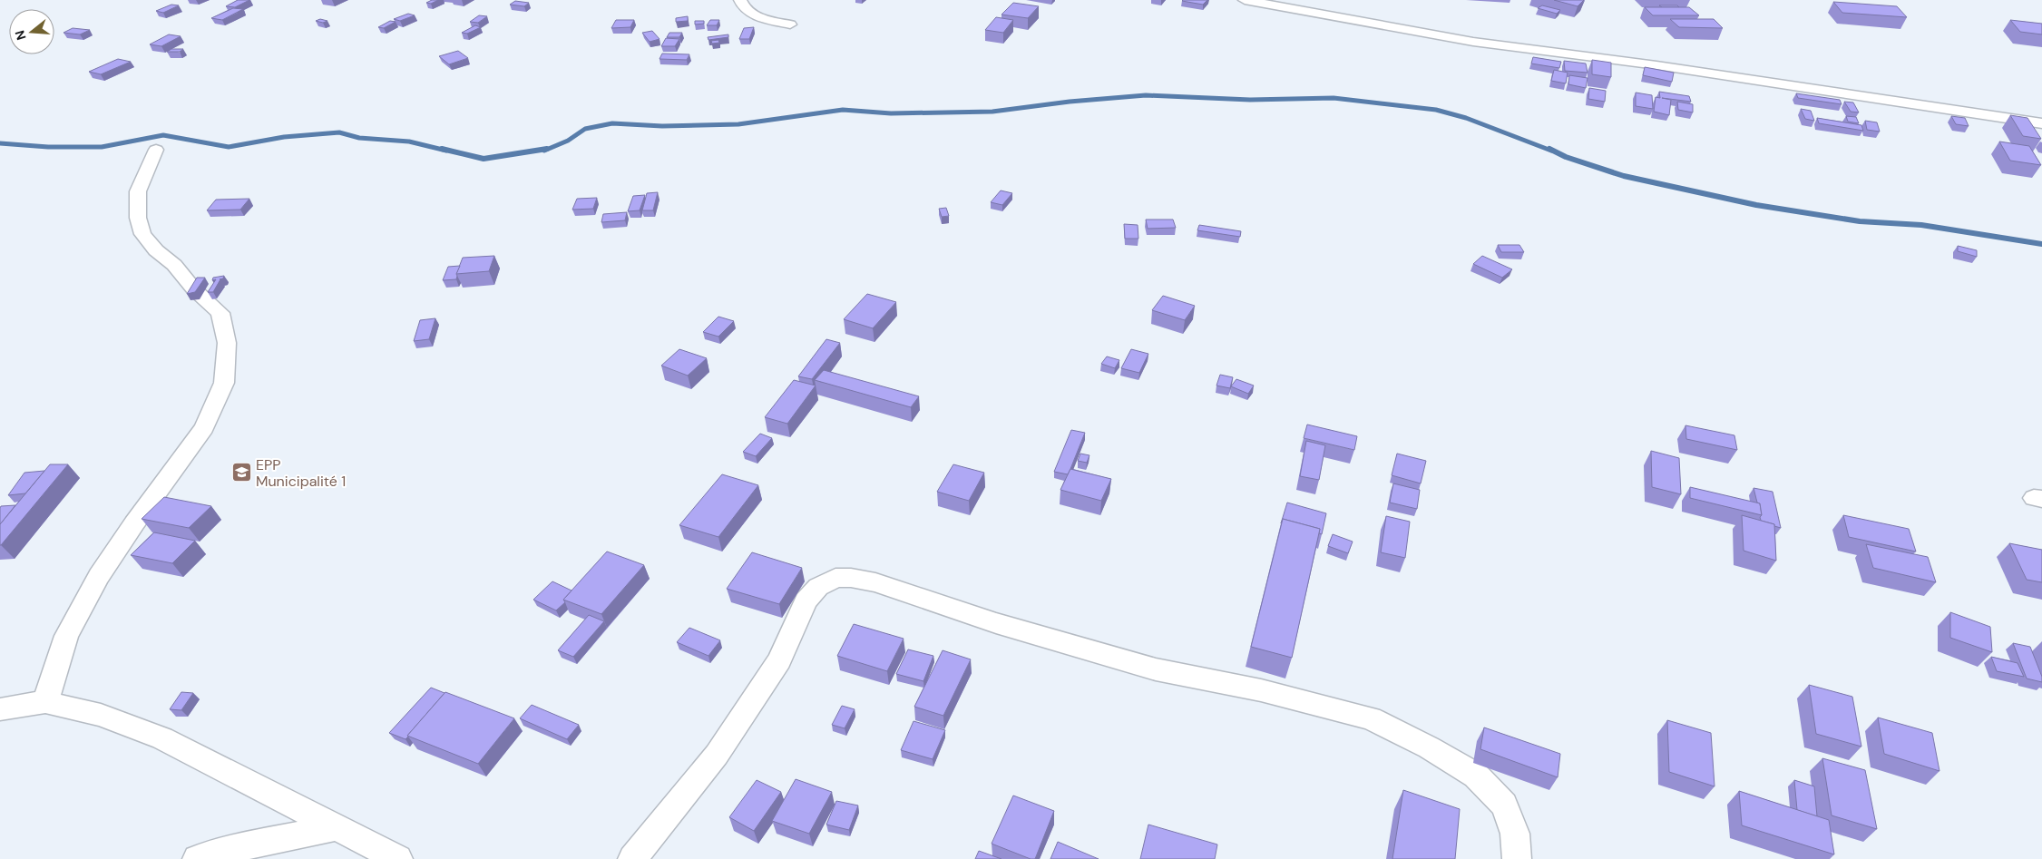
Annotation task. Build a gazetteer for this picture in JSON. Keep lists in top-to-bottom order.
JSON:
{
  "places": {
    "school or university": ["EPP Municipalité 1"]
  },
  "north": "left"
}
